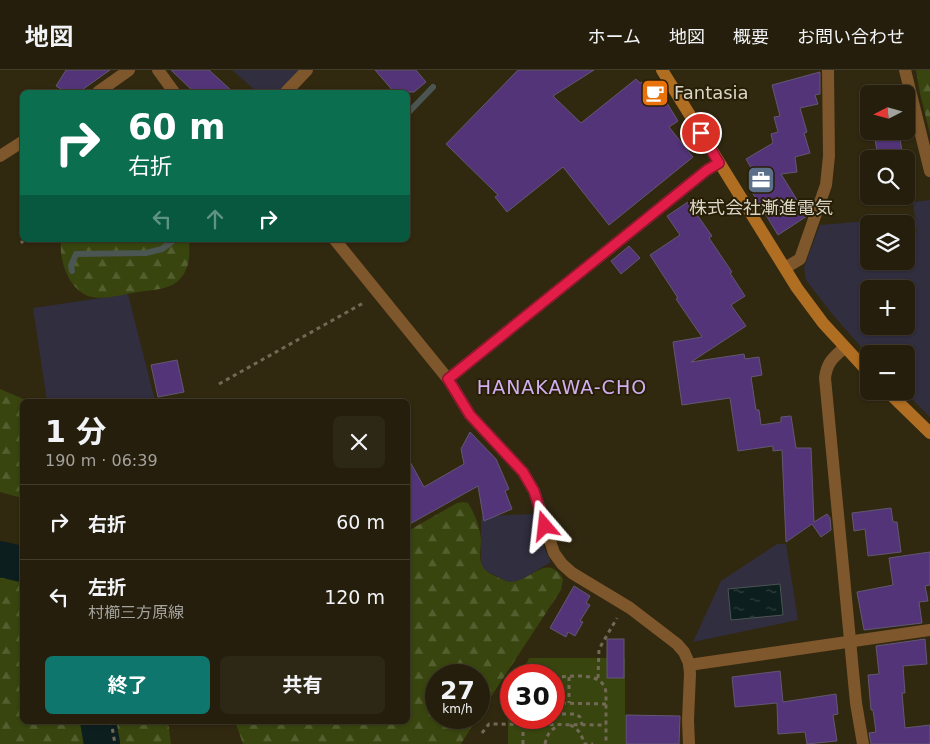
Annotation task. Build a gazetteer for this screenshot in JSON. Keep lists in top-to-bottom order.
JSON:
{
  "districts": ["HANAKAWA-CHO"],
  "places": {
    "cafe": ["Fantasia"],
    "office": ["株式会社漸進電気"]
  },
  "north": "left",
  "page": {
    "header": "地図",
    "nav": [
      "ホーム",
      "地図",
      "概要",
      "お問い合わせ"
    ],
    "map_buttons": ["+", "−"],
    "turn": ["60 m", "右折"],
    "heading": ["1 分", "190 m · 06:39"],
    "list": [
      {
        "name": "右折",
        "value": "60 m"
      },
      {
        "name": "左折",
        "note": "村櫛三方原線",
        "value": "120 m"
      }
    ],
    "buttons": ["終了", "共有"],
    "speed": "27 km/h",
    "limit": "30"
  }
}
